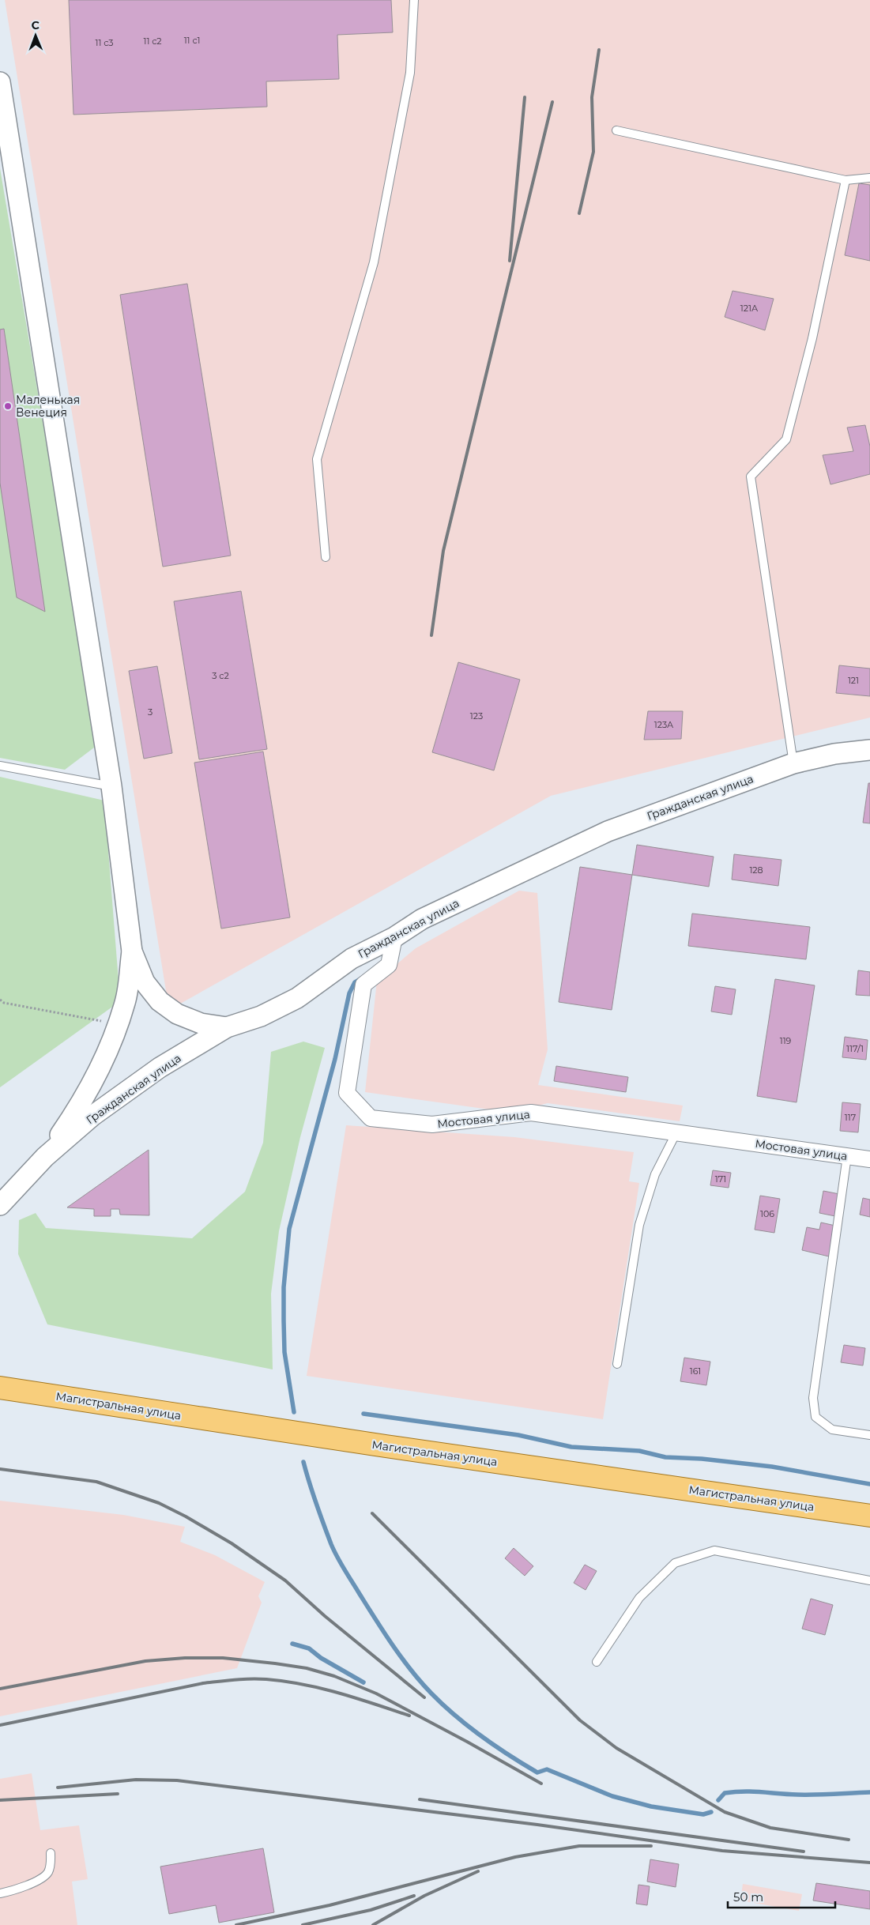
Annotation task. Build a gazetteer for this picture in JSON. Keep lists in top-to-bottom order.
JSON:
{
  "streets": {
    "main road": ["Магистральная улица"],
    "street": ["Гражданская улица", "Мостовая улица"]
  },
  "crossings": [
    ["Гражданская улица", "Мостовая улица"]
  ],
  "places": ["Маленькая Венеция"],
  "house_numbers": [
    "11 с1",
    "11 с2",
    "11 с3",
    "121А",
    "3 с2",
    "121",
    "3",
    "123",
    "123А",
    "128",
    "119",
    "117/1",
    "117",
    "171",
    "106",
    "161"
  ],
  "scale_bar": "50 m",
  "north": "top"
}
